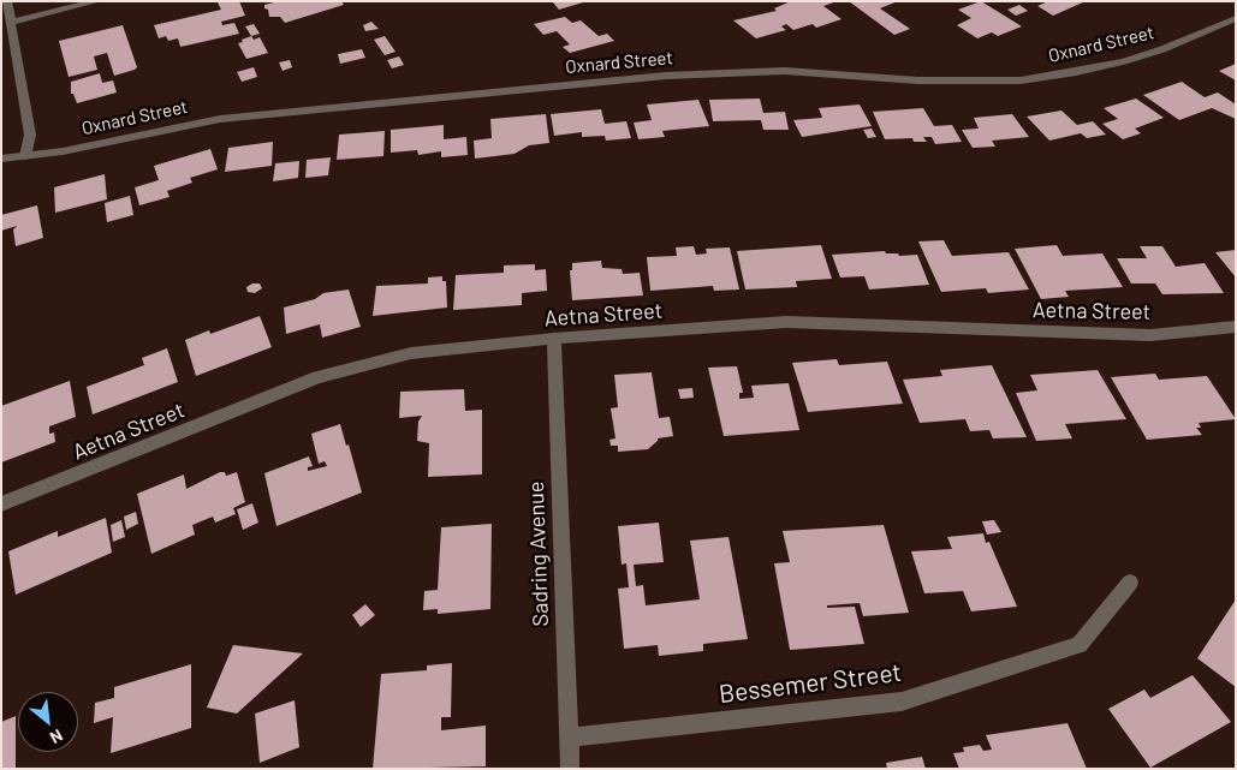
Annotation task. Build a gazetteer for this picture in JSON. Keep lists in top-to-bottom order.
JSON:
{
  "streets": {
    "street": [
      "Oxnard Street",
      "Aetna Street",
      "Sadring Avenue",
      "Bessemer Street"
    ]
  },
  "crossings": [
    ["Aetna Street", "Sadring Avenue"],
    ["Sadring Avenue", "Bessemer Street"]
  ],
  "north": "bottom right"
}
